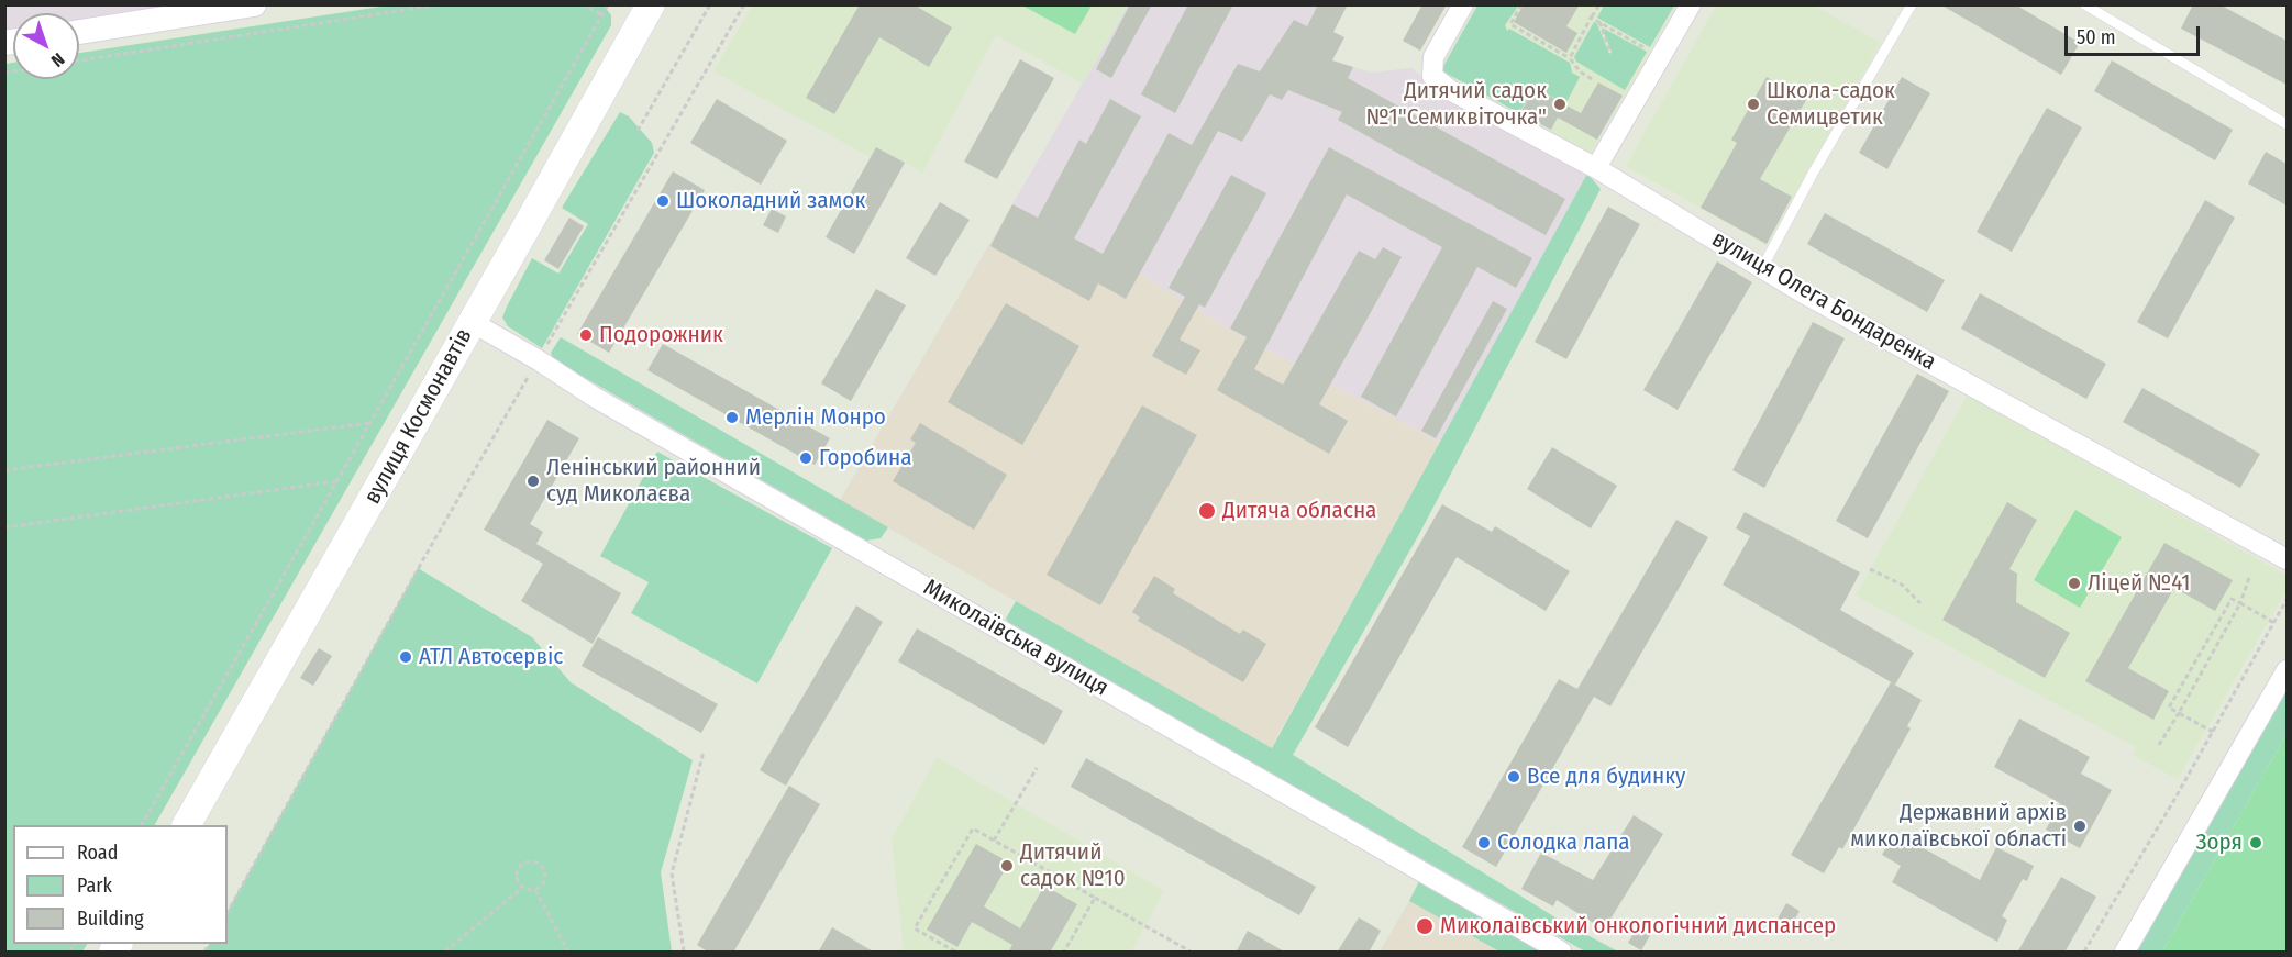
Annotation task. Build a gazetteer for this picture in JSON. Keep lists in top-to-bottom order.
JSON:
{
  "streets": {
    "main road": ["вулиця Космонавтів"],
    "street": ["вулиця Олега Бондаренка", "Миколаївська вулиця"]
  },
  "crossings": [
    ["вулиця Космонавтів", "Миколаївська вулиця"]
  ],
  "places": [
    "Дитячий садок №1\"Семиквіточка\"",
    "Школа-садок Семицветик",
    "Шоколадний замок",
    "Подорожник",
    "Мерлін Монро",
    "Горобина",
    "Ленінський районний суд Миколаєва",
    "Дитяча обласна",
    "Ліцей №41",
    "АТЛ Автосервіс",
    "Все для будинку",
    "Державний архів миколаївської області",
    "Солодка лапа",
    "Зоря",
    "Дитячий садок №10",
    "Миколаївський онкологічний диспансер"
  ],
  "legend": ["Road", "Park", "Building"],
  "scale_bar": "50 m",
  "north": "bottom right"
}
